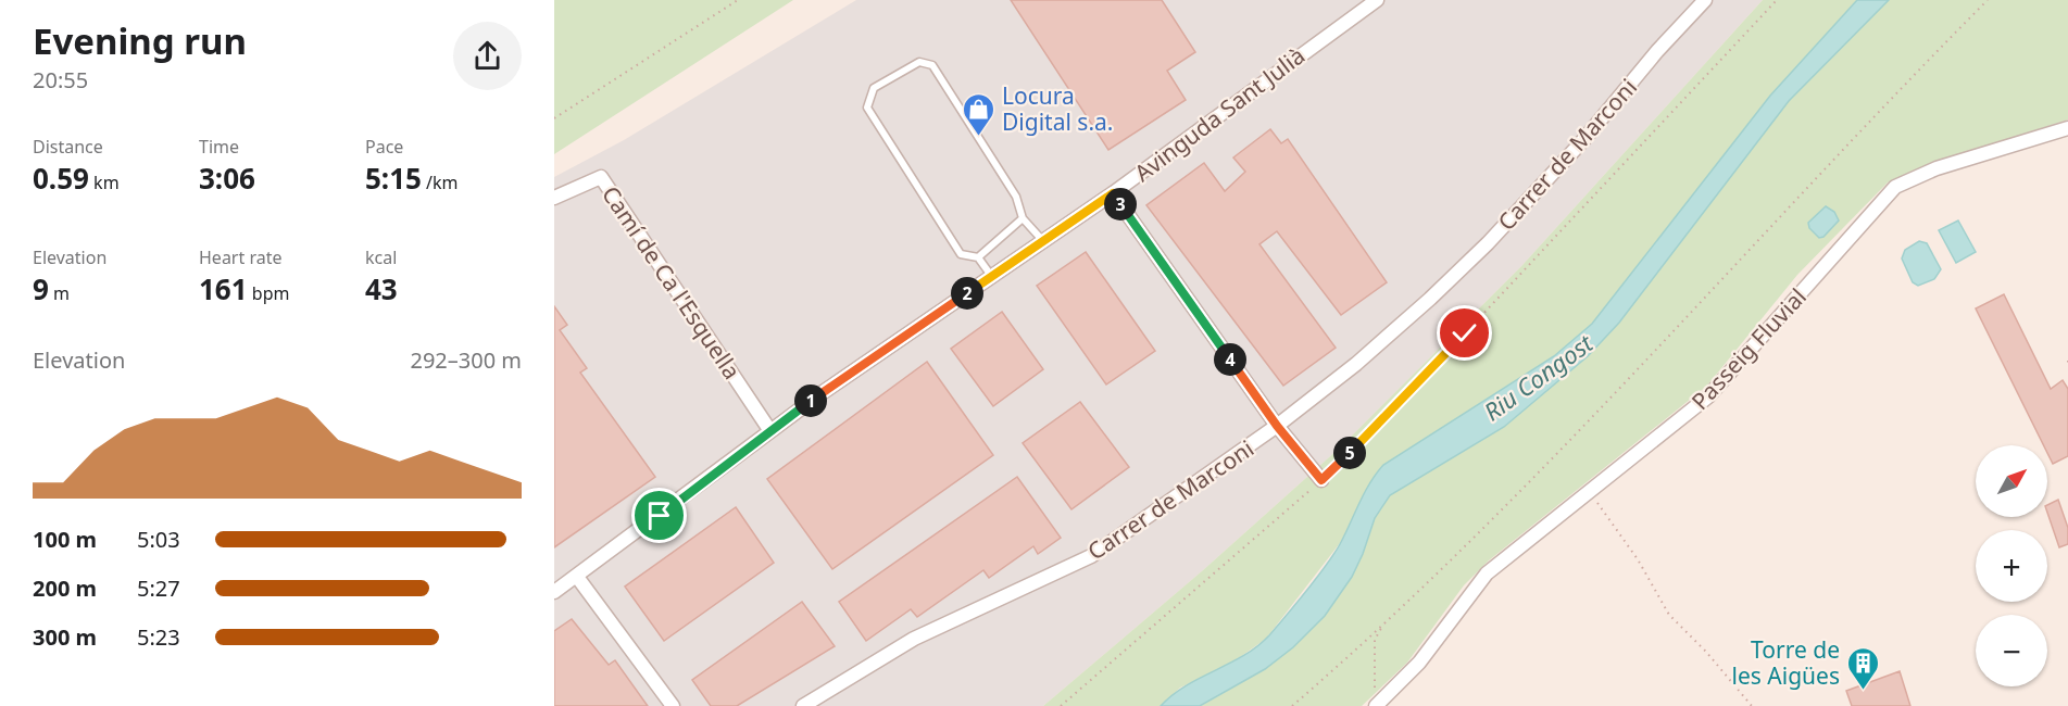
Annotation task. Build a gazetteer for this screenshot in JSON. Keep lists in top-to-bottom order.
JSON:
{
  "streets": {
    "street": [
      "Avinguda Sant Julià",
      "Carrer de Marconi",
      "Camí de Ca l'Esquella",
      "Passeig Fluvial"
    ]
  },
  "crossings": [
    ["Avinguda Sant Julià", "Camí de Ca l'Esquella"]
  ],
  "water": ["Riu Congost"],
  "places": {
    "shop": ["Locura Digital s.a."],
    "building": ["Torre de les Aigües"]
  },
  "north": "top right",
  "page": {
    "heading": ["Evening run", "20:55"],
    "stats": [
      ["Distance", "0.59 km"],
      ["Time", "3:06"],
      ["Pace", "5:15 /km"],
      ["Elevation", "9 m"],
      ["Heart rate", "161 bpm"],
      ["kcal", "43"]
    ],
    "pins": [
      "3",
      "2",
      "4",
      "1",
      "5"
    ],
    "chart": ["Elevation", "292–300 m"],
    "map_buttons": ["+", "−"],
    "list": [
      {
        "name": "100 m",
        "note": "5:03"
      },
      {
        "name": "200 m",
        "note": "5:27"
      },
      {
        "name": "300 m",
        "note": "5:23"
      }
    ]
  }
}
